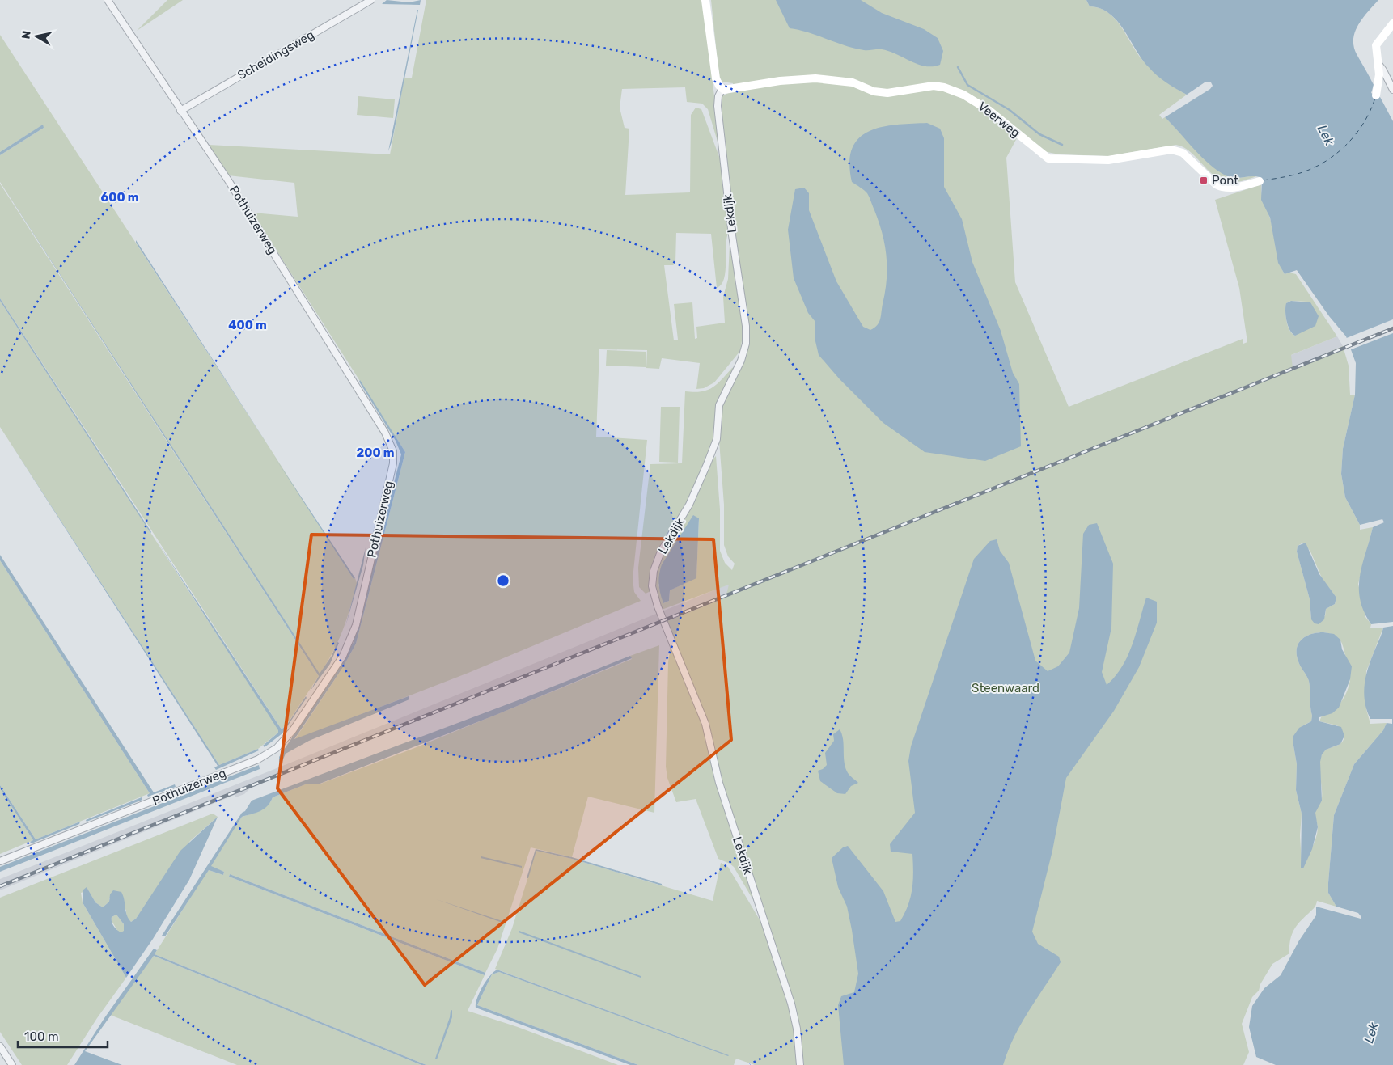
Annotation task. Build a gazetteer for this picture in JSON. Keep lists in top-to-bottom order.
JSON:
{
  "streets": {
    "street": [
      "Scheidingsweg",
      "Veerweg",
      "Lekdijk",
      "Pothuizerweg"
    ]
  },
  "crossings": [
    ["Scheidingsweg", "Pothuizerweg"],
    ["Veerweg", "Lekdijk"]
  ],
  "water": ["Lek"],
  "parks": ["Steenwaard"],
  "places": {
    "transit": ["Pont"]
  },
  "scale_bar": "100 m",
  "north": "left",
  "rings": ["600 m", "400 m", "200 m"]
}
